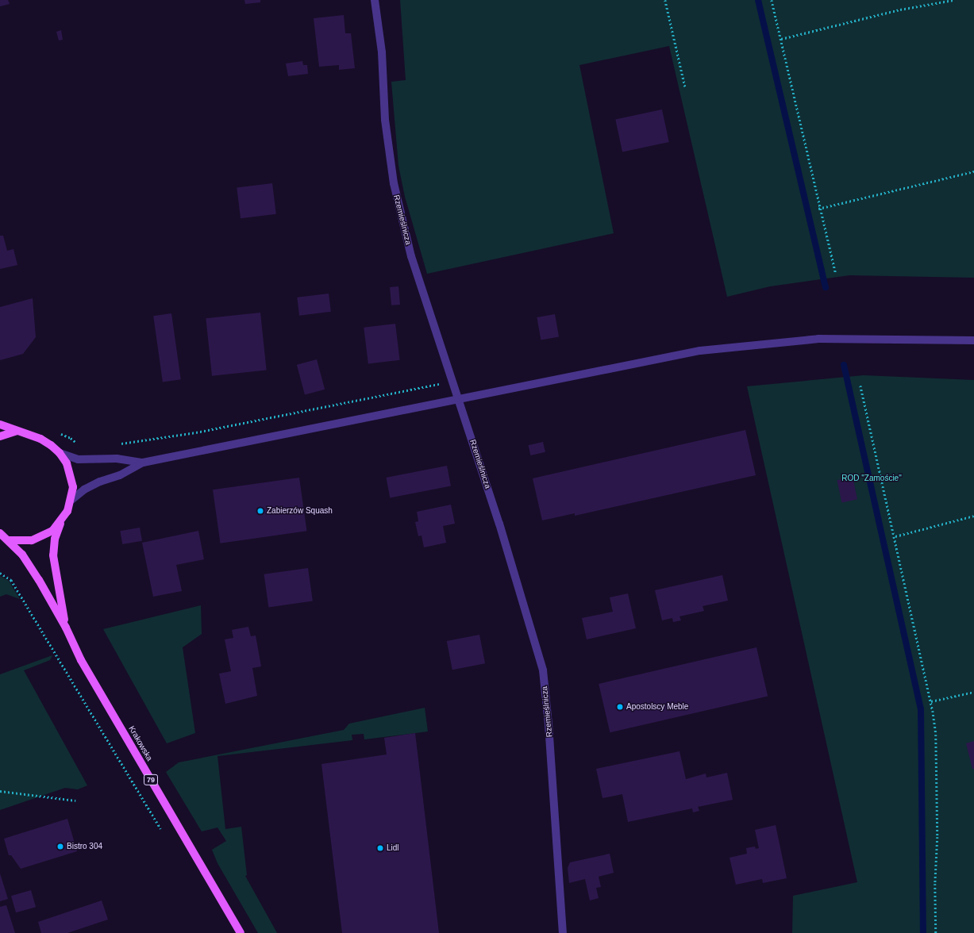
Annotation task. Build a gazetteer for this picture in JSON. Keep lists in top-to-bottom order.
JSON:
{
  "streets": {
    "main road": ["Krakowska", "79"],
    "street": ["Rzemieślnicza"]
  },
  "parks": ["ROD \"Zamoście\""],
  "places": [
    "Zabierzów Squash",
    "Apostolscy Meble",
    "Bistro 304",
    "Lidl"
  ]
}
